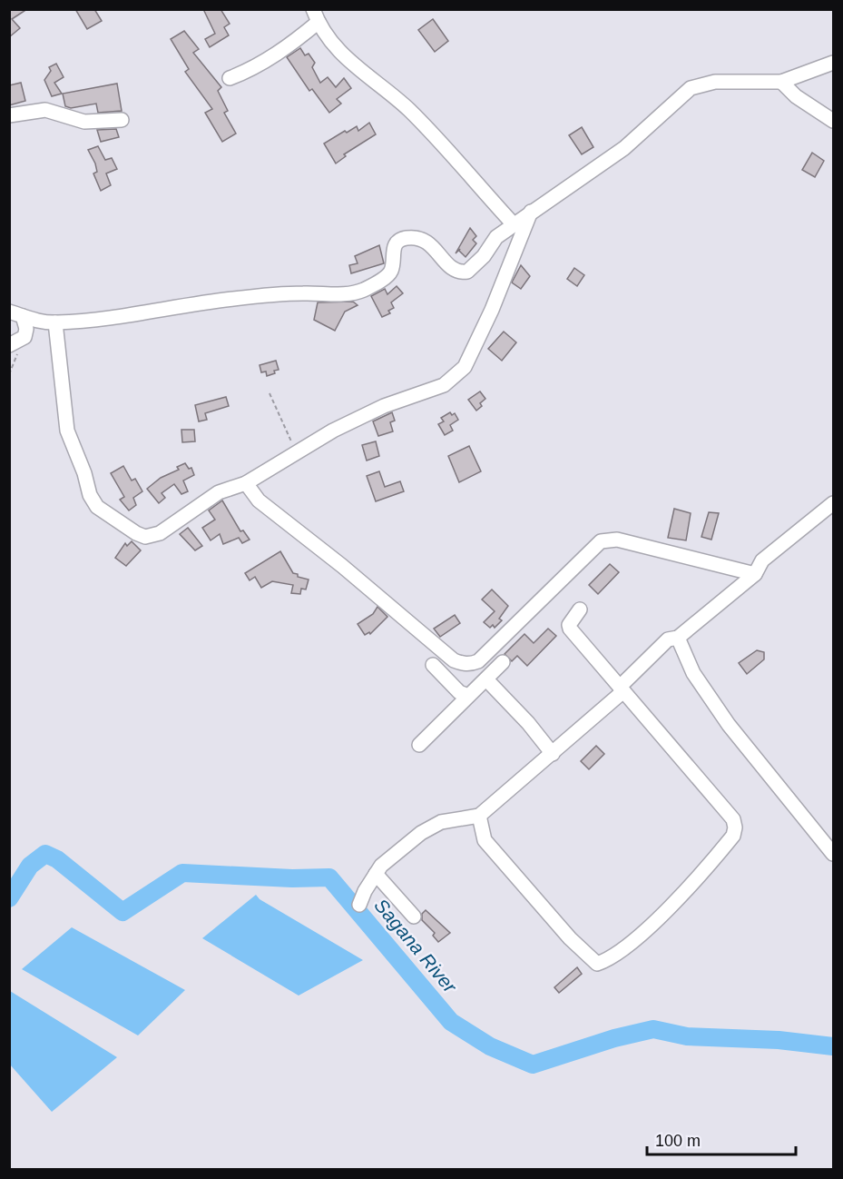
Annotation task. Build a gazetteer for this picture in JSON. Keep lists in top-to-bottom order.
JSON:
{
  "water": ["Sagana River"],
  "scale_bar": "100 m"
}
